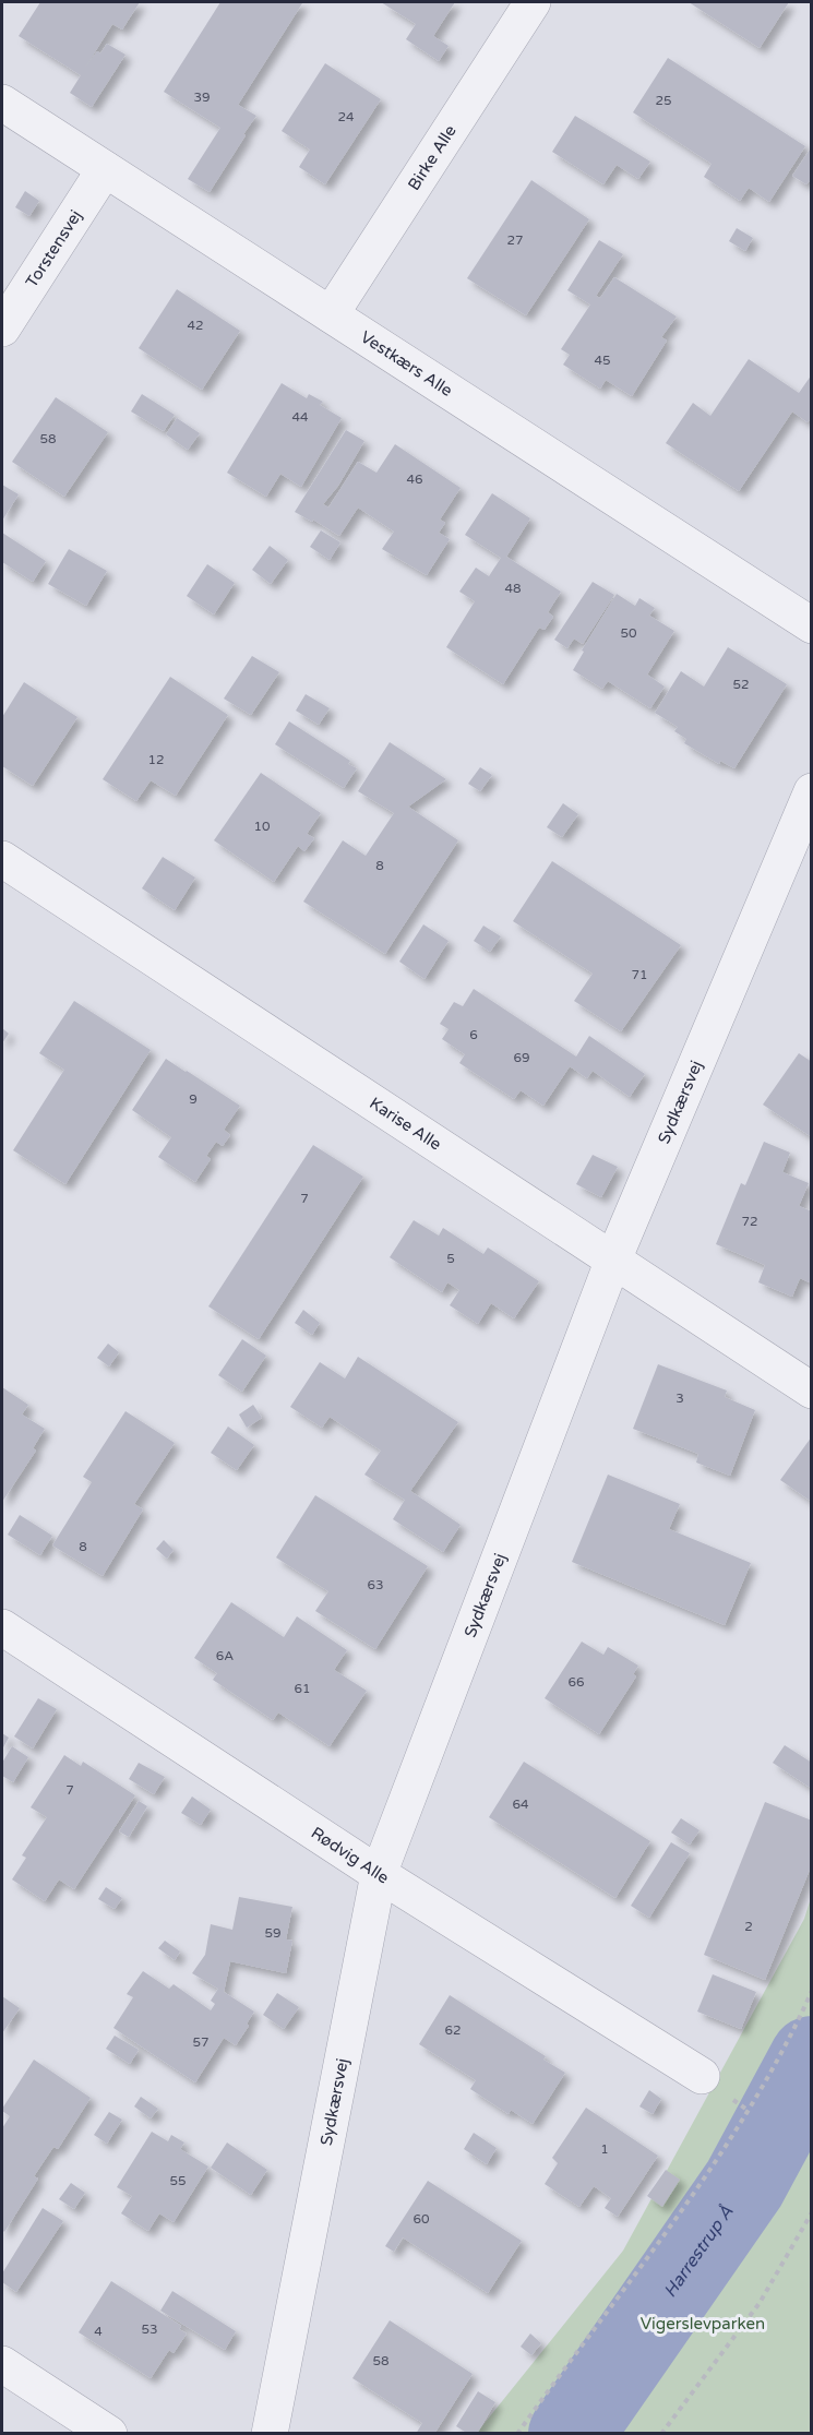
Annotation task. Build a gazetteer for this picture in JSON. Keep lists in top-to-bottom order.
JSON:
{
  "streets": {
    "street": [
      "Birke Alle",
      "Torstensvej",
      "Vestkærs Alle",
      "Sydkærsvej",
      "Karise Alle",
      "Rødvig Alle"
    ]
  },
  "crossings": [
    ["Birke Alle", "Vestkærs Alle"],
    ["Torstensvej", "Vestkærs Alle"],
    ["Sydkærsvej", "Karise Alle"],
    ["Sydkærsvej", "Rødvig Alle"]
  ],
  "water": ["Harrestrup Å"],
  "parks": ["Vigerslevparken"],
  "house_numbers": [
    "39",
    "25",
    "24",
    "27",
    "42",
    "45",
    "44",
    "58",
    "46",
    "48",
    "50",
    "52",
    "12",
    "10",
    "8",
    "71",
    "6",
    "69",
    "9",
    "7",
    "72",
    "5",
    "3",
    "8",
    "63",
    "6A",
    "66",
    "61",
    "7",
    "64",
    "2",
    "59",
    "62",
    "57",
    "1",
    "55",
    "60",
    "53",
    "4",
    "58"
  ]
}
